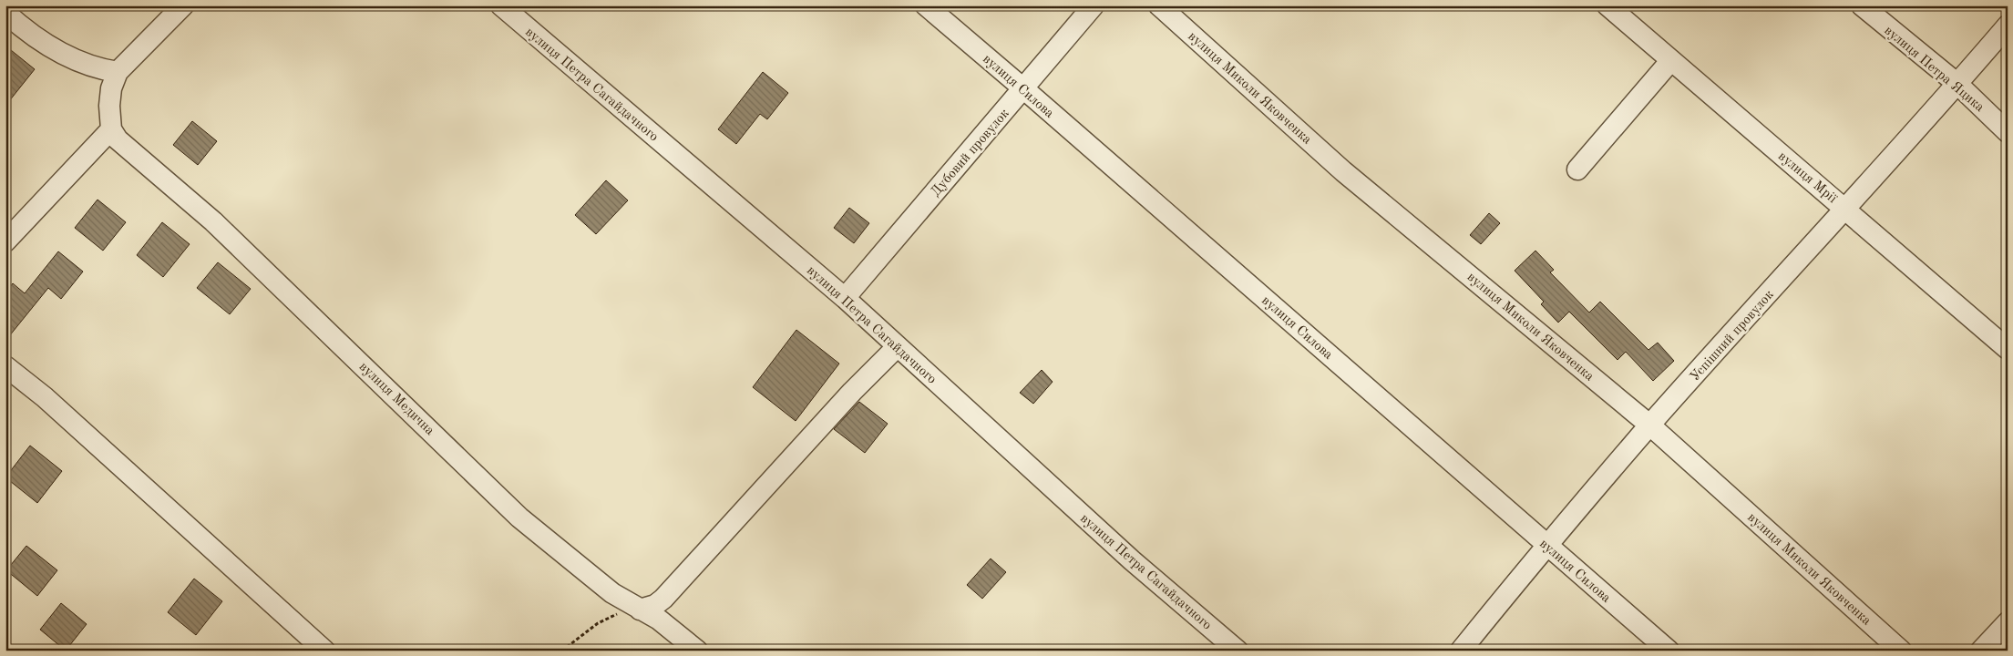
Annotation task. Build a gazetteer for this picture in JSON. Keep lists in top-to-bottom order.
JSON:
{
  "streets": {
    "street": [
      "вулиця Петра Яцика",
      "вулиця Петра Сагайдачного",
      "вулиця Силова",
      "вулиця Миколи Яковченка",
      "Дубовий провулок",
      "вулиця Мрії",
      "Успішний провулок",
      "вулиця Медична"
    ]
  },
  "crossings": [
    ["вулиця Петра Яцика", "Успішний провулок"],
    ["вулиця Петра Сагайдачного", "Дубовий провулок"],
    ["вулиця Силова", "Дубовий провулок"],
    ["вулиця Силова", "Успішний провулок"],
    ["вулиця Миколи Яковченка", "Успішний провулок"],
    ["вулиця Мрії", "Успішний провулок"]
  ]
}
